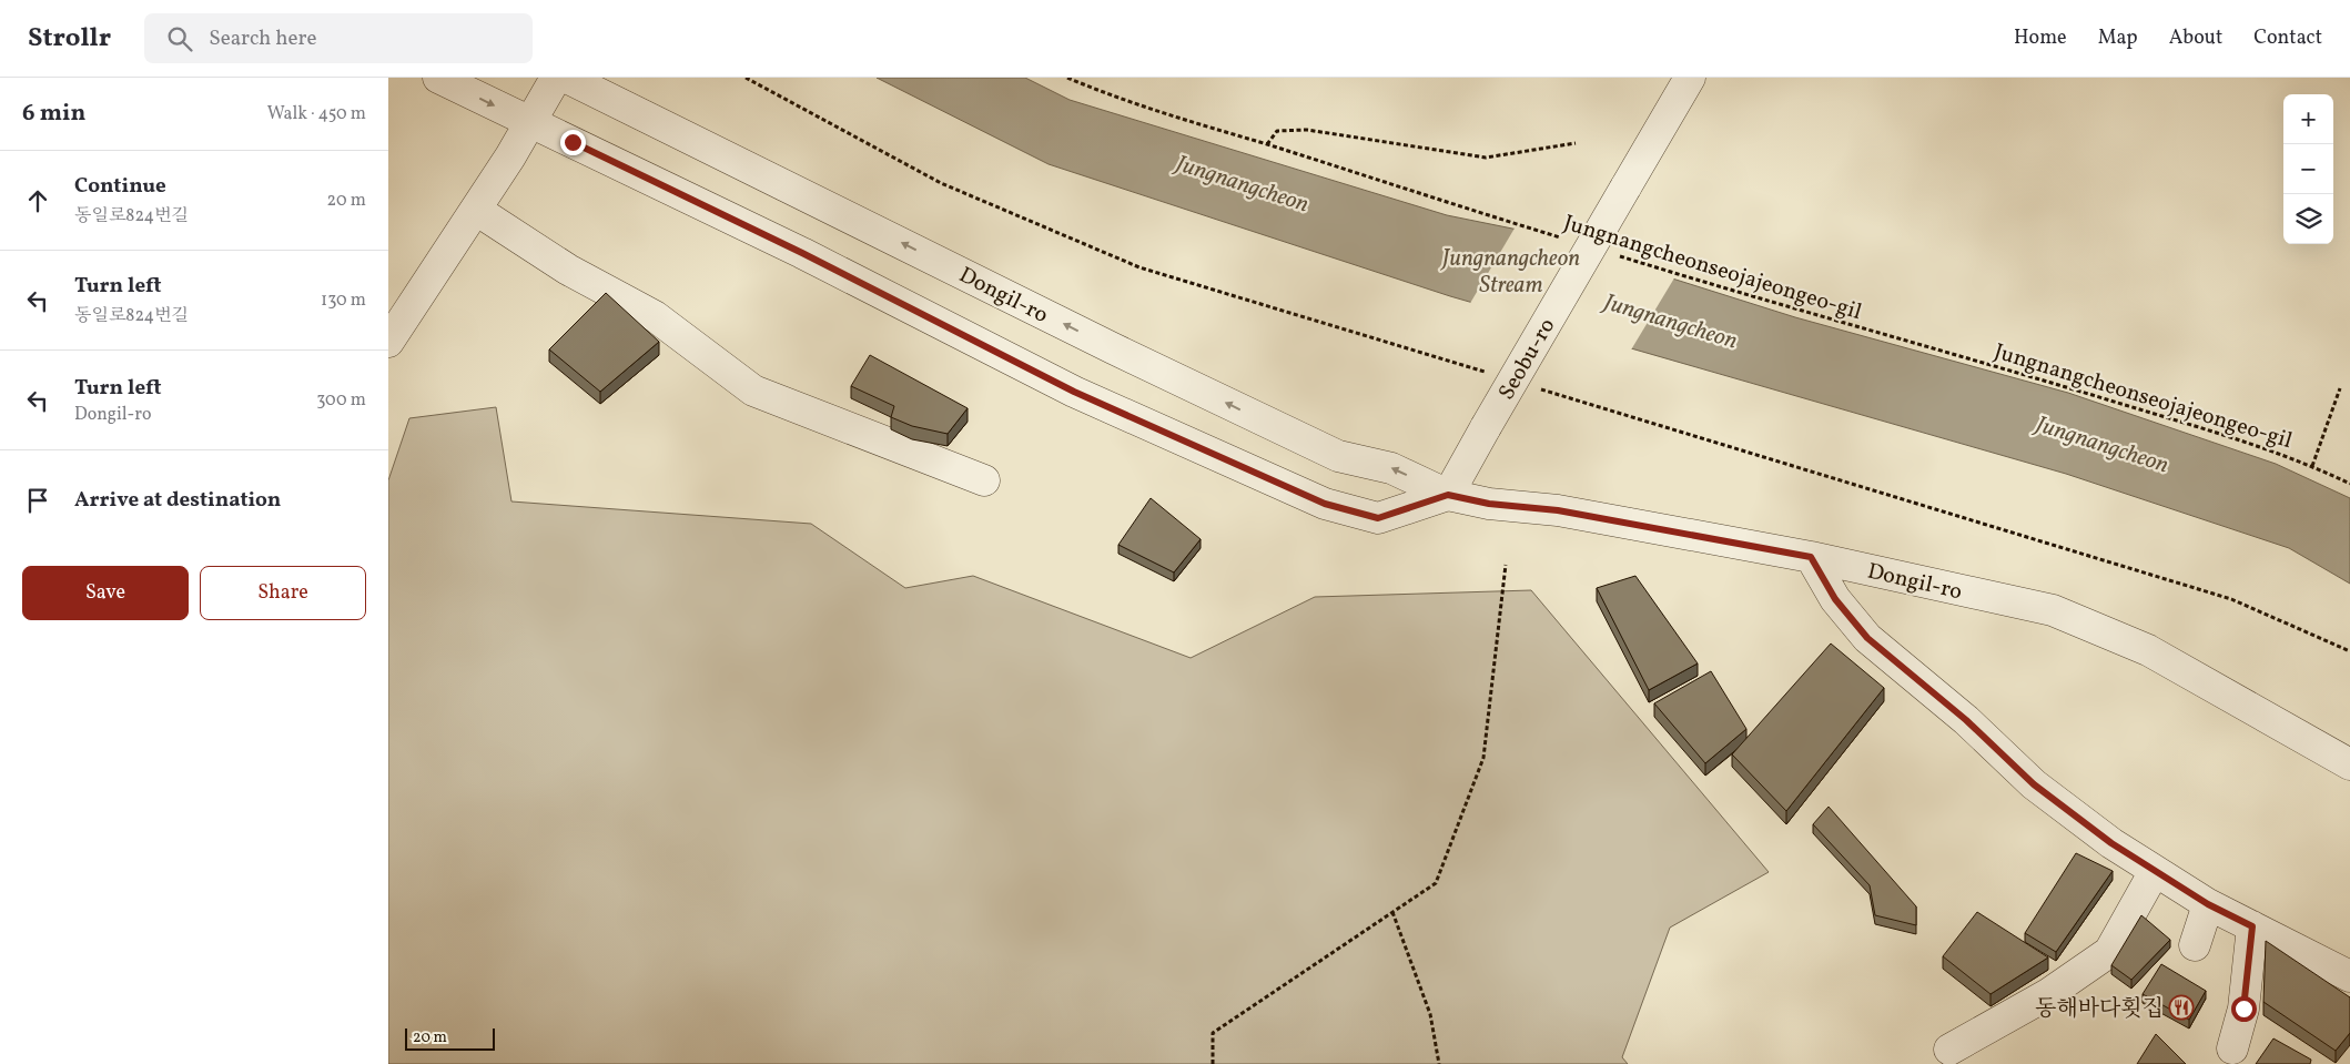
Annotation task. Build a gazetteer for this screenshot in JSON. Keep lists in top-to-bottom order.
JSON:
{
  "streets": {
    "street": ["Dongil-ro", "Seobu-ro"],
    "path": ["Jungnangcheonseojajeongeo-gil"]
  },
  "crossings": [
    ["Dongil-ro", "Seobu-ro"]
  ],
  "water": ["Jungnangcheon", "Jungnangcheon Stream"],
  "places": {
    "restaurant": ["동해바다횟집"]
  },
  "scale_bar": "20 m",
  "page": {
    "header": "Strollr",
    "search": "Search here",
    "nav": [
      "Home",
      "Map",
      "About",
      "Contact"
    ],
    "heading": ["6 min", "Walk · 450 m"],
    "map_buttons": ["+", "−"],
    "list": [
      ["Continue", "동일로824번길", "20 m"],
      ["Turn left", "동일로824번길", "130 m"],
      ["Turn left", "Dongil-ro", "300 m"],
      "Arrive at destination"
    ],
    "buttons": ["Save", "Share"],
    "scale": "20 m"
  }
}
